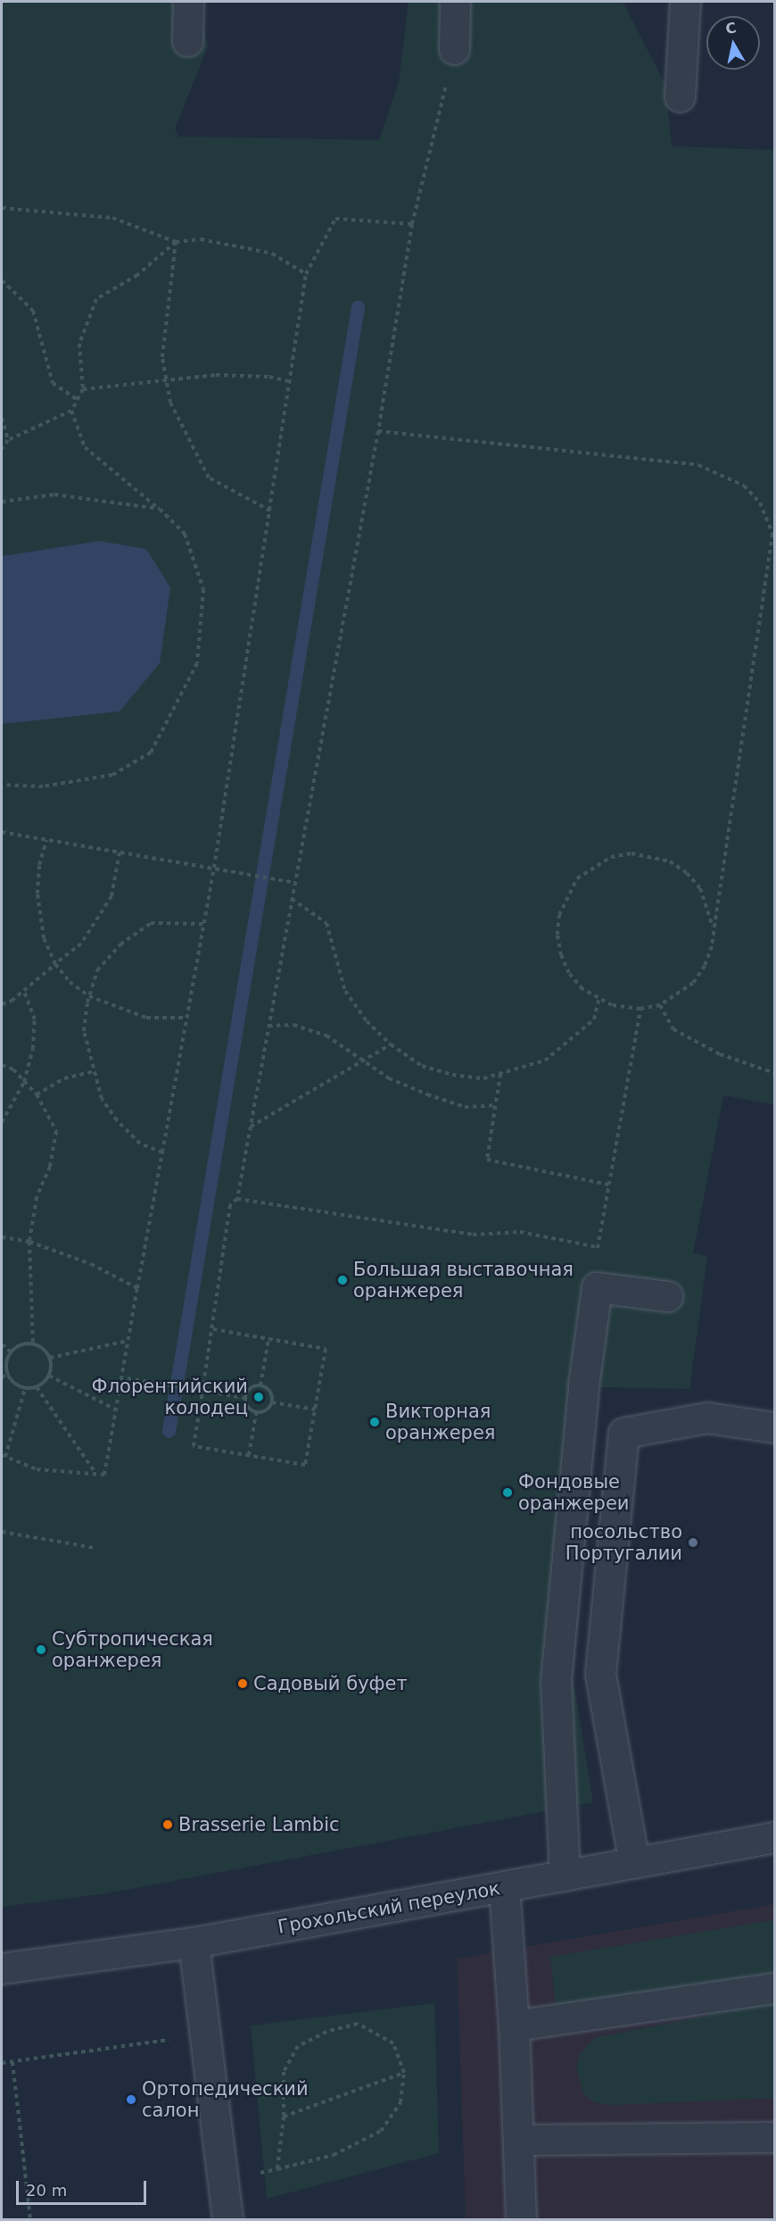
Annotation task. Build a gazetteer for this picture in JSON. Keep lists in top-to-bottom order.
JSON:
{
  "streets": {
    "street": ["Грохольский переулок"]
  },
  "places": [
    "Большая выставочная оранжерея",
    "Флорентийский колодец",
    "Викторная оранжерея",
    "Фондовые оранжереи",
    "посольство Португалии",
    "Субтропическая оранжерея",
    "Садовый буфет",
    "Brasserie Lambic",
    "Ортопедический салон"
  ],
  "scale_bar": "20 m",
  "north": "top"
}
